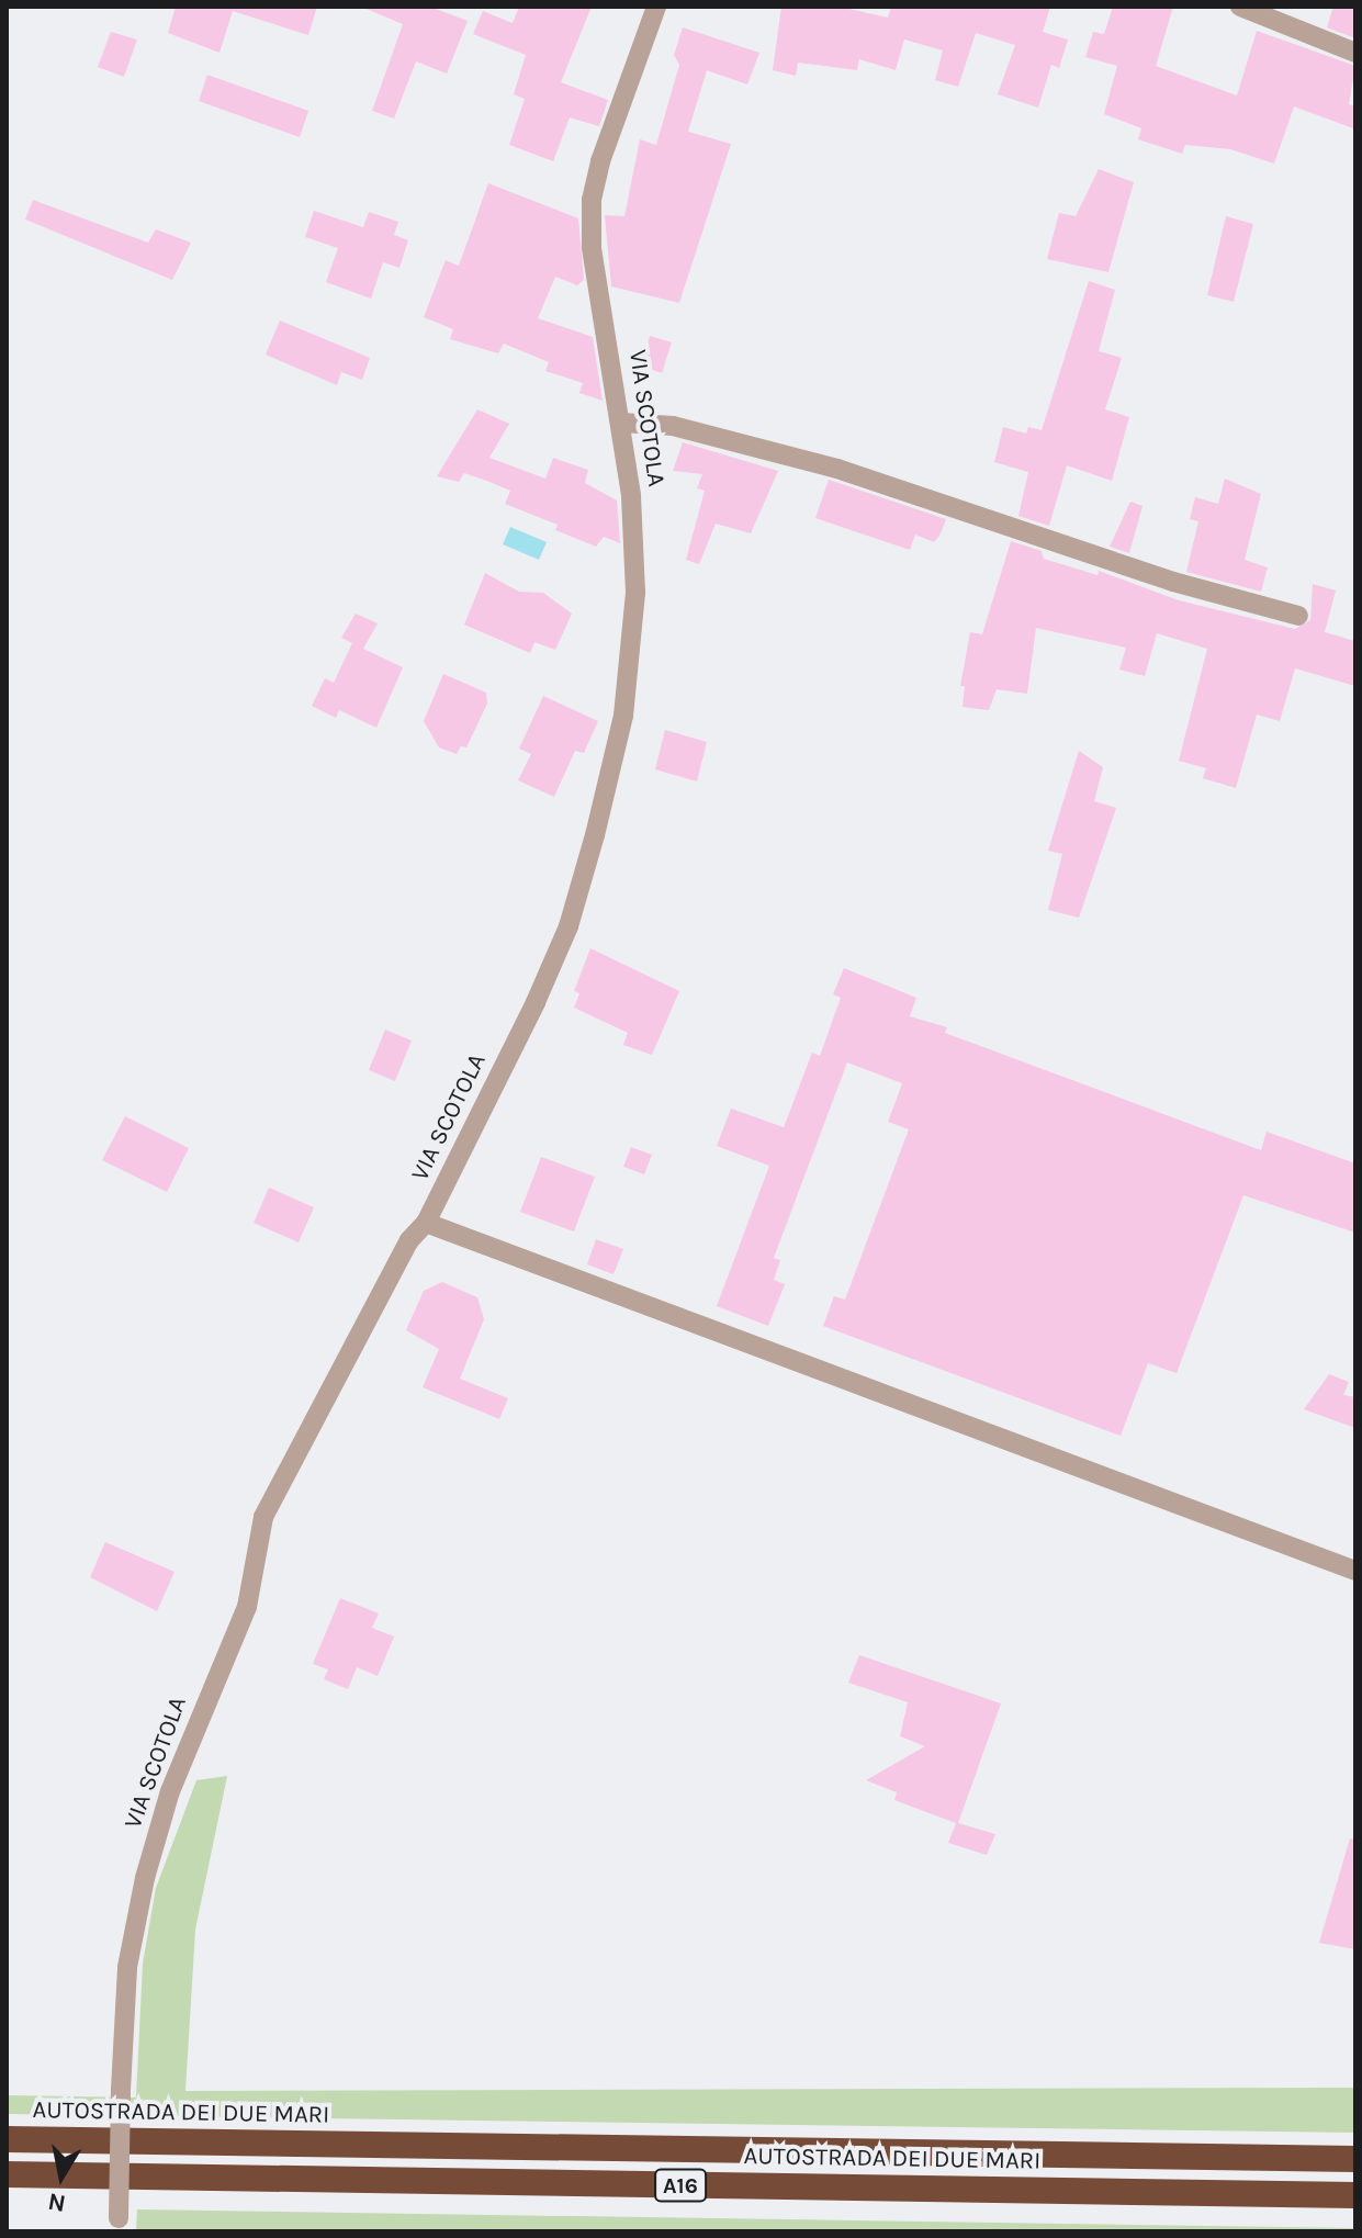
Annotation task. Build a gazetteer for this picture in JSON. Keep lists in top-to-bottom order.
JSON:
{
  "streets": {
    "highway": ["AUTOSTRADA DEI DUE MARI", "A16"],
    "street": ["VIA SCOTOLA"]
  },
  "north": "bottom"
}
